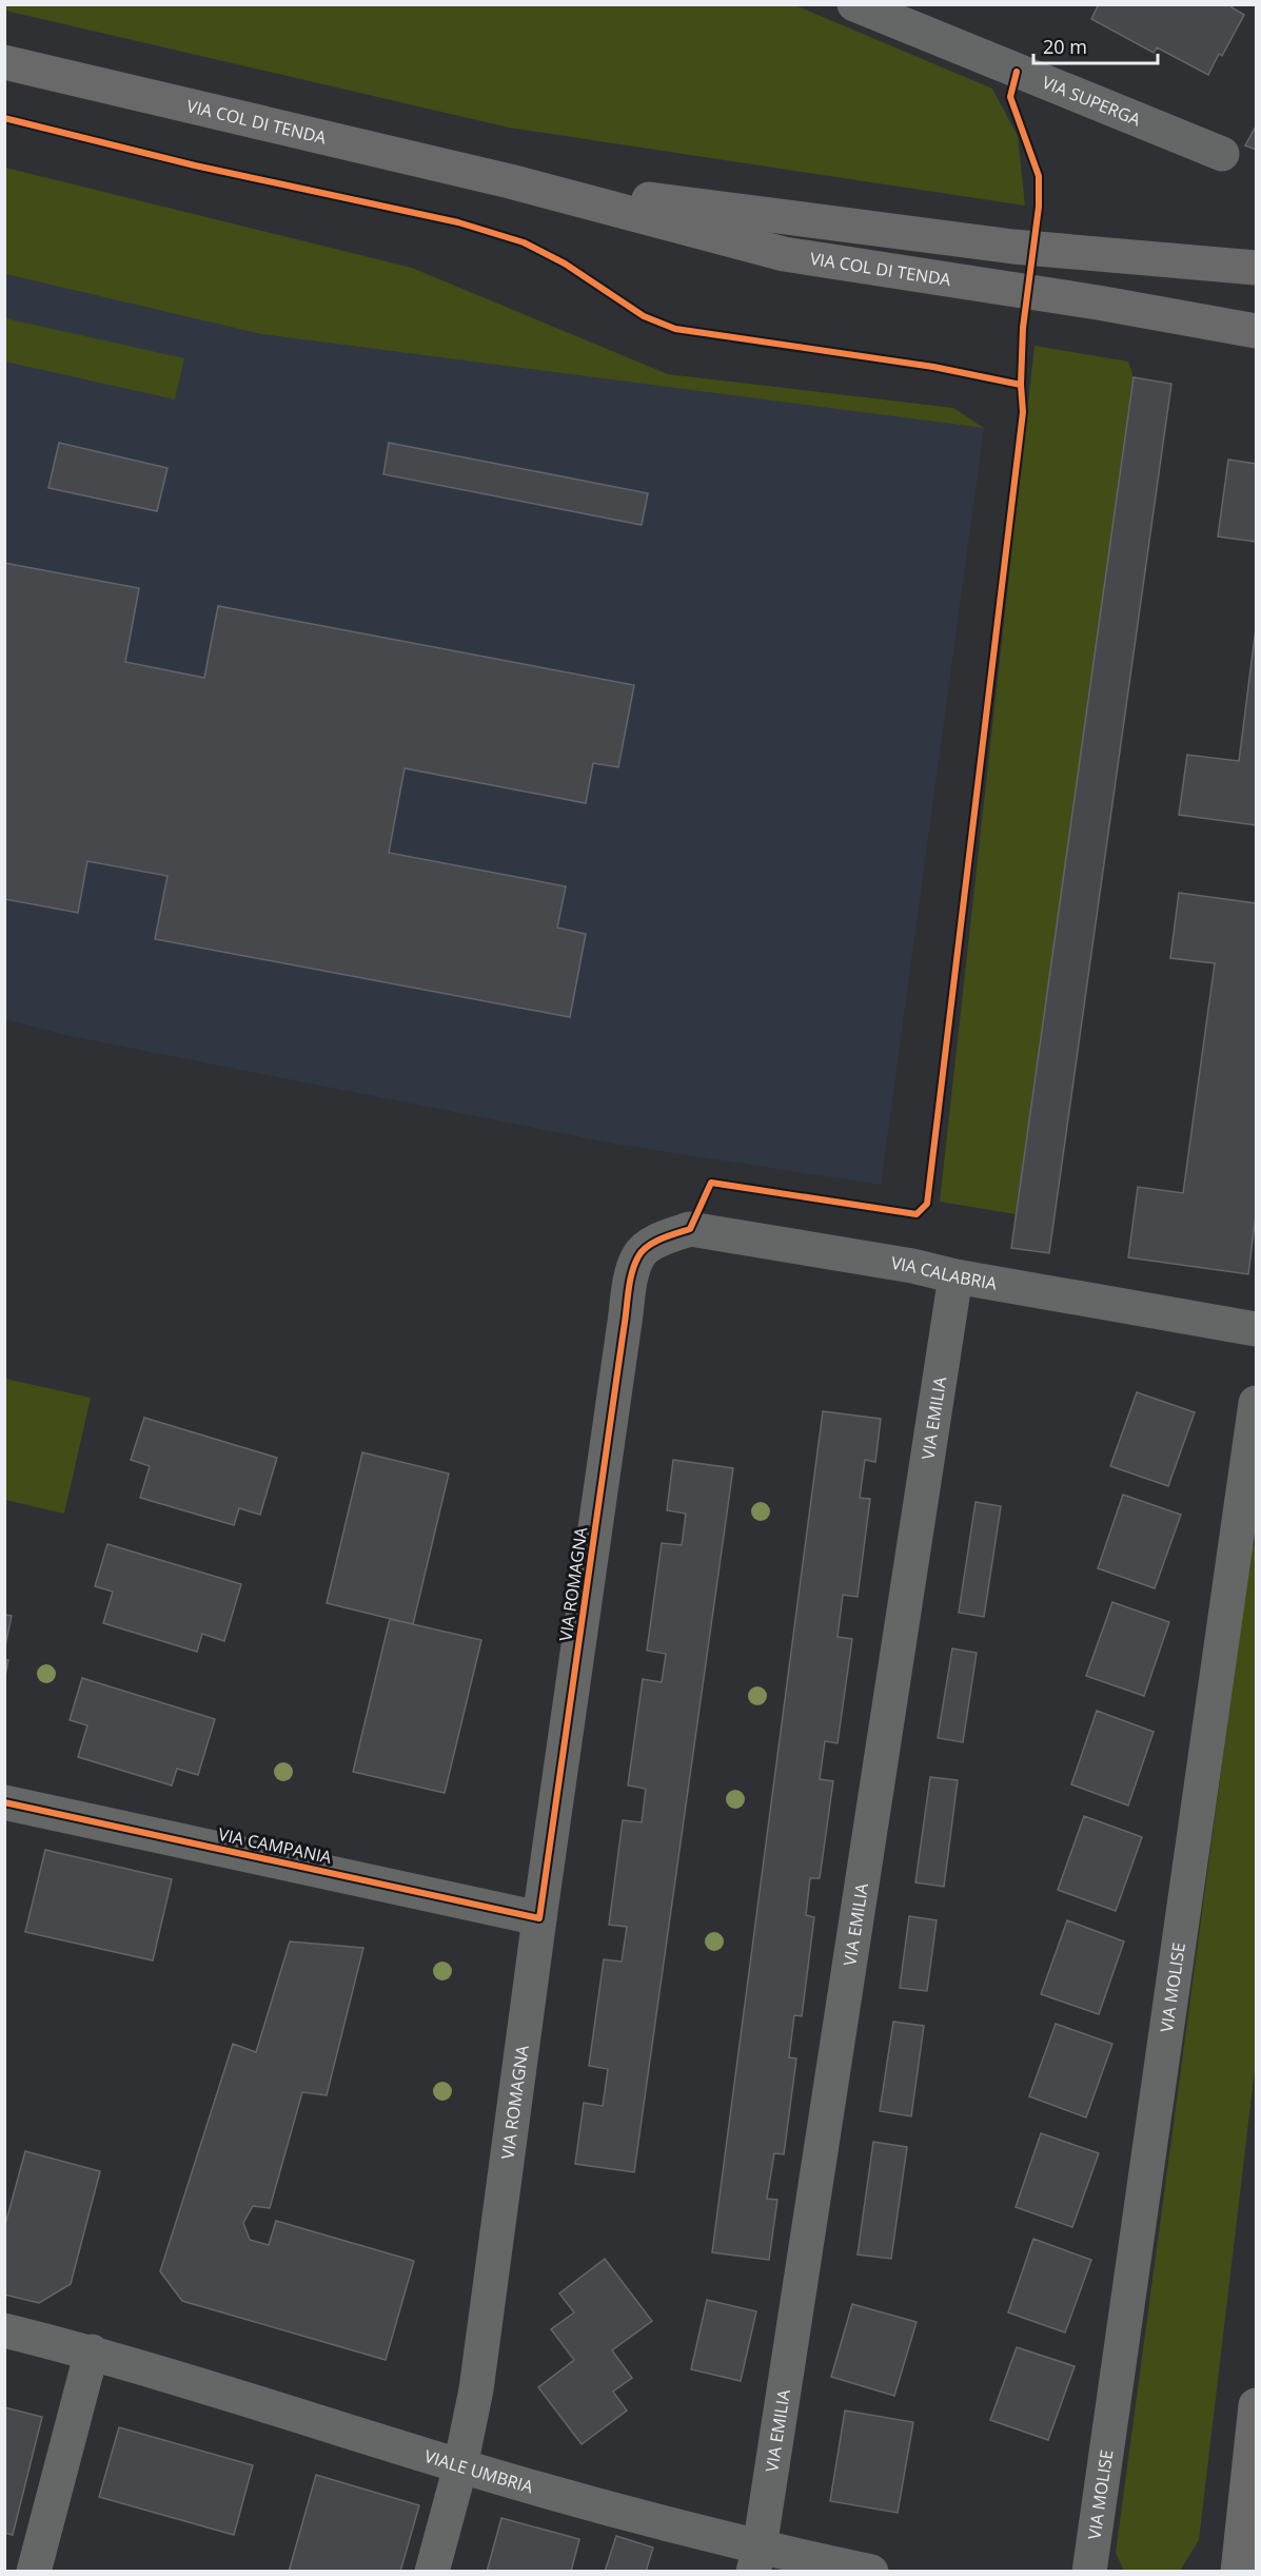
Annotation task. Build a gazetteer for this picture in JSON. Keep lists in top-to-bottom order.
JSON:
{
  "streets": {
    "main road": ["VIA COL DI TENDA"],
    "street": [
      "VIA SUPERGA",
      "VIA CALABRIA",
      "VIA EMILIA",
      "VIA ROMAGNA",
      "VIA CAMPANIA",
      "VIA MOLISE",
      "VIALE UMBRIA"
    ]
  },
  "crossings": [
    ["VIA CALABRIA", "VIA EMILIA"],
    ["VIA CALABRIA", "VIA ROMAGNA"],
    ["VIA EMILIA", "VIALE UMBRIA"],
    ["VIA ROMAGNA", "VIA CAMPANIA"],
    ["VIA ROMAGNA", "VIALE UMBRIA"]
  ],
  "scale_bar": "20 m"
}
